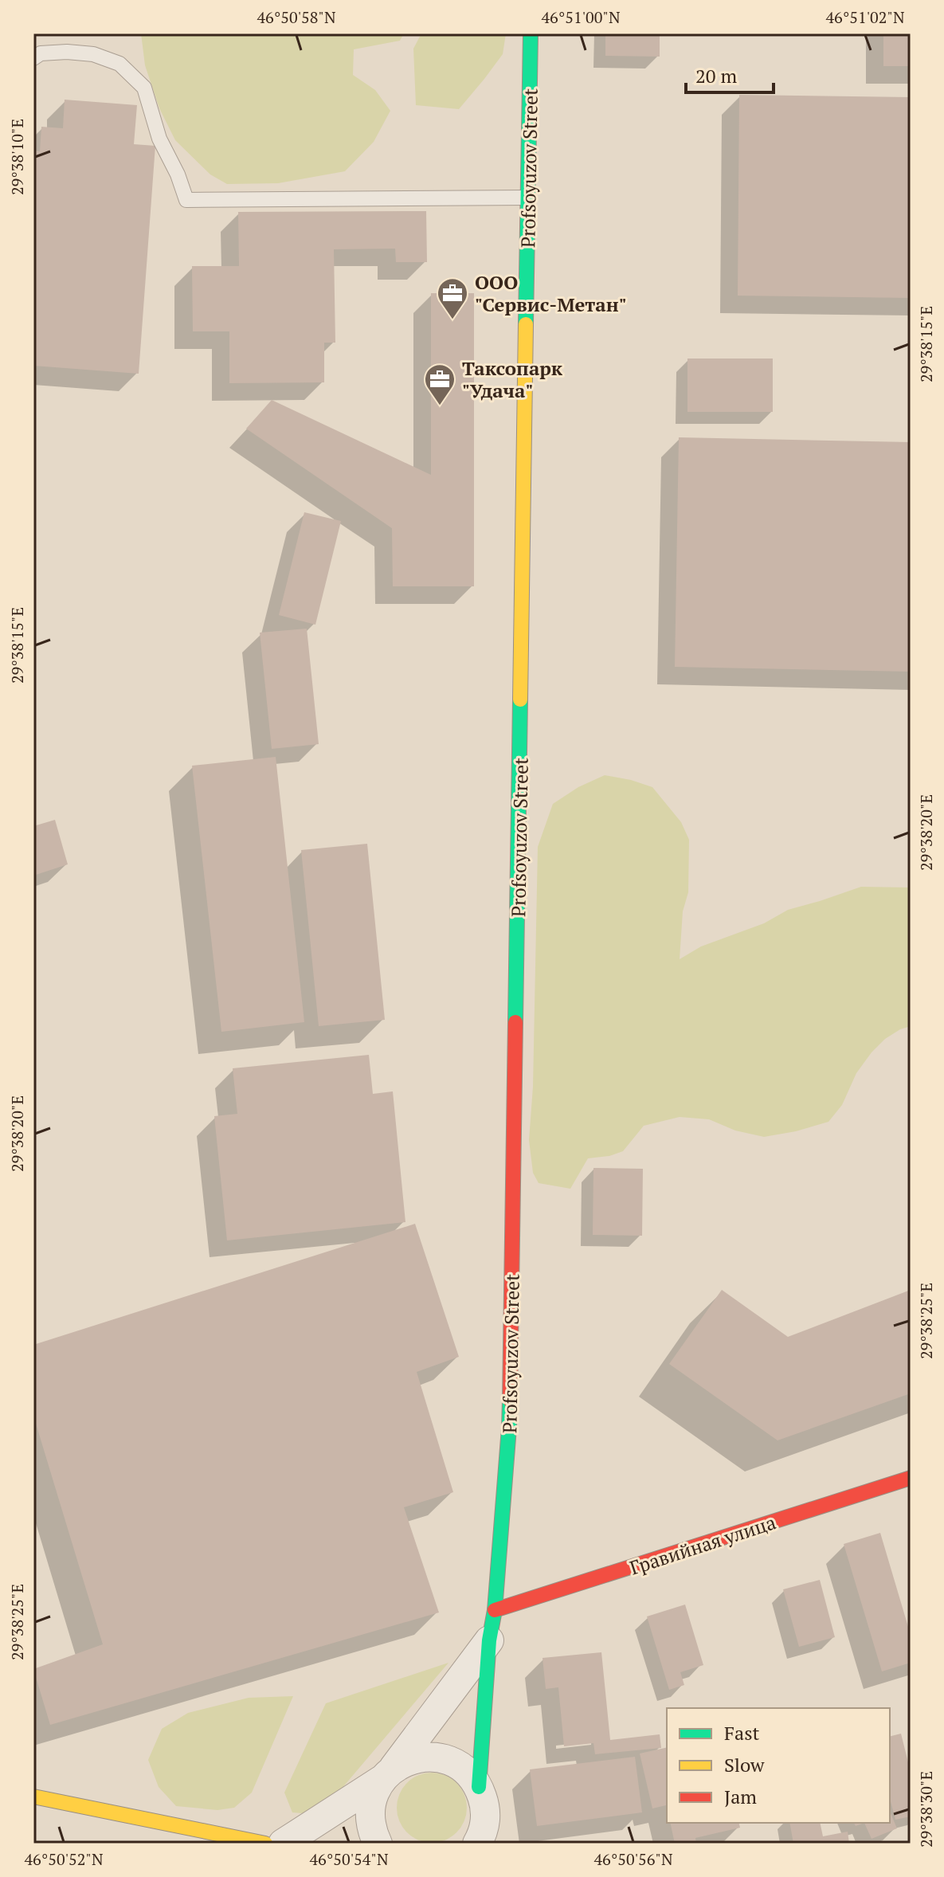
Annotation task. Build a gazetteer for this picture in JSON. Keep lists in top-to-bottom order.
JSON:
{
  "streets": {
    "street": ["Profsoyuzov Street", "Гравийная улица"]
  },
  "crossings": [
    ["Profsoyuzov Street", "Гравийная улица"]
  ],
  "places": {
    "office": ["ООО \"Сервис-Метан\"", "Таксопарк \"Удача\""]
  },
  "legend": ["Fast", "Slow", "Jam"],
  "scale_bar": "20 m",
  "coordinates": [
    "46°50'58\"N",
    "46°51'00\"N",
    "46°51'02\"N",
    "29°38'10\"E",
    "29°38'15\"E",
    "29°38'20\"E",
    "29°38'25\"E",
    "29°38'30\"E",
    "46°50'52\"N",
    "46°50'54\"N",
    "46°50'56\"N"
  ]
}
